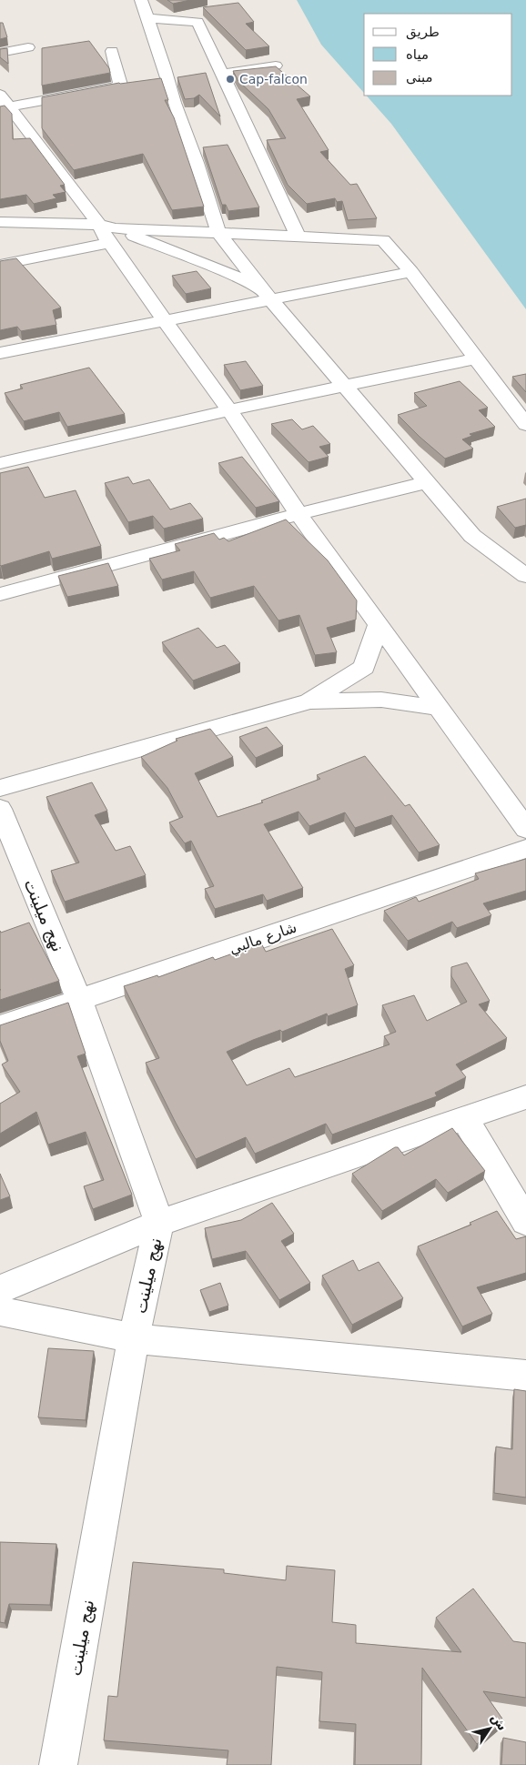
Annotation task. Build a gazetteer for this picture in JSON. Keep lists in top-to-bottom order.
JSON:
{
  "streets": {
    "street": ["نهج ميلينت", "شارع مالبي"]
  },
  "crossings": [
    ["نهج ميلينت", "شارع مالبي"]
  ],
  "places": ["Cap-falcon"],
  "legend": ["طريق", "مياه", "مبنى"],
  "north": "top right"
}
